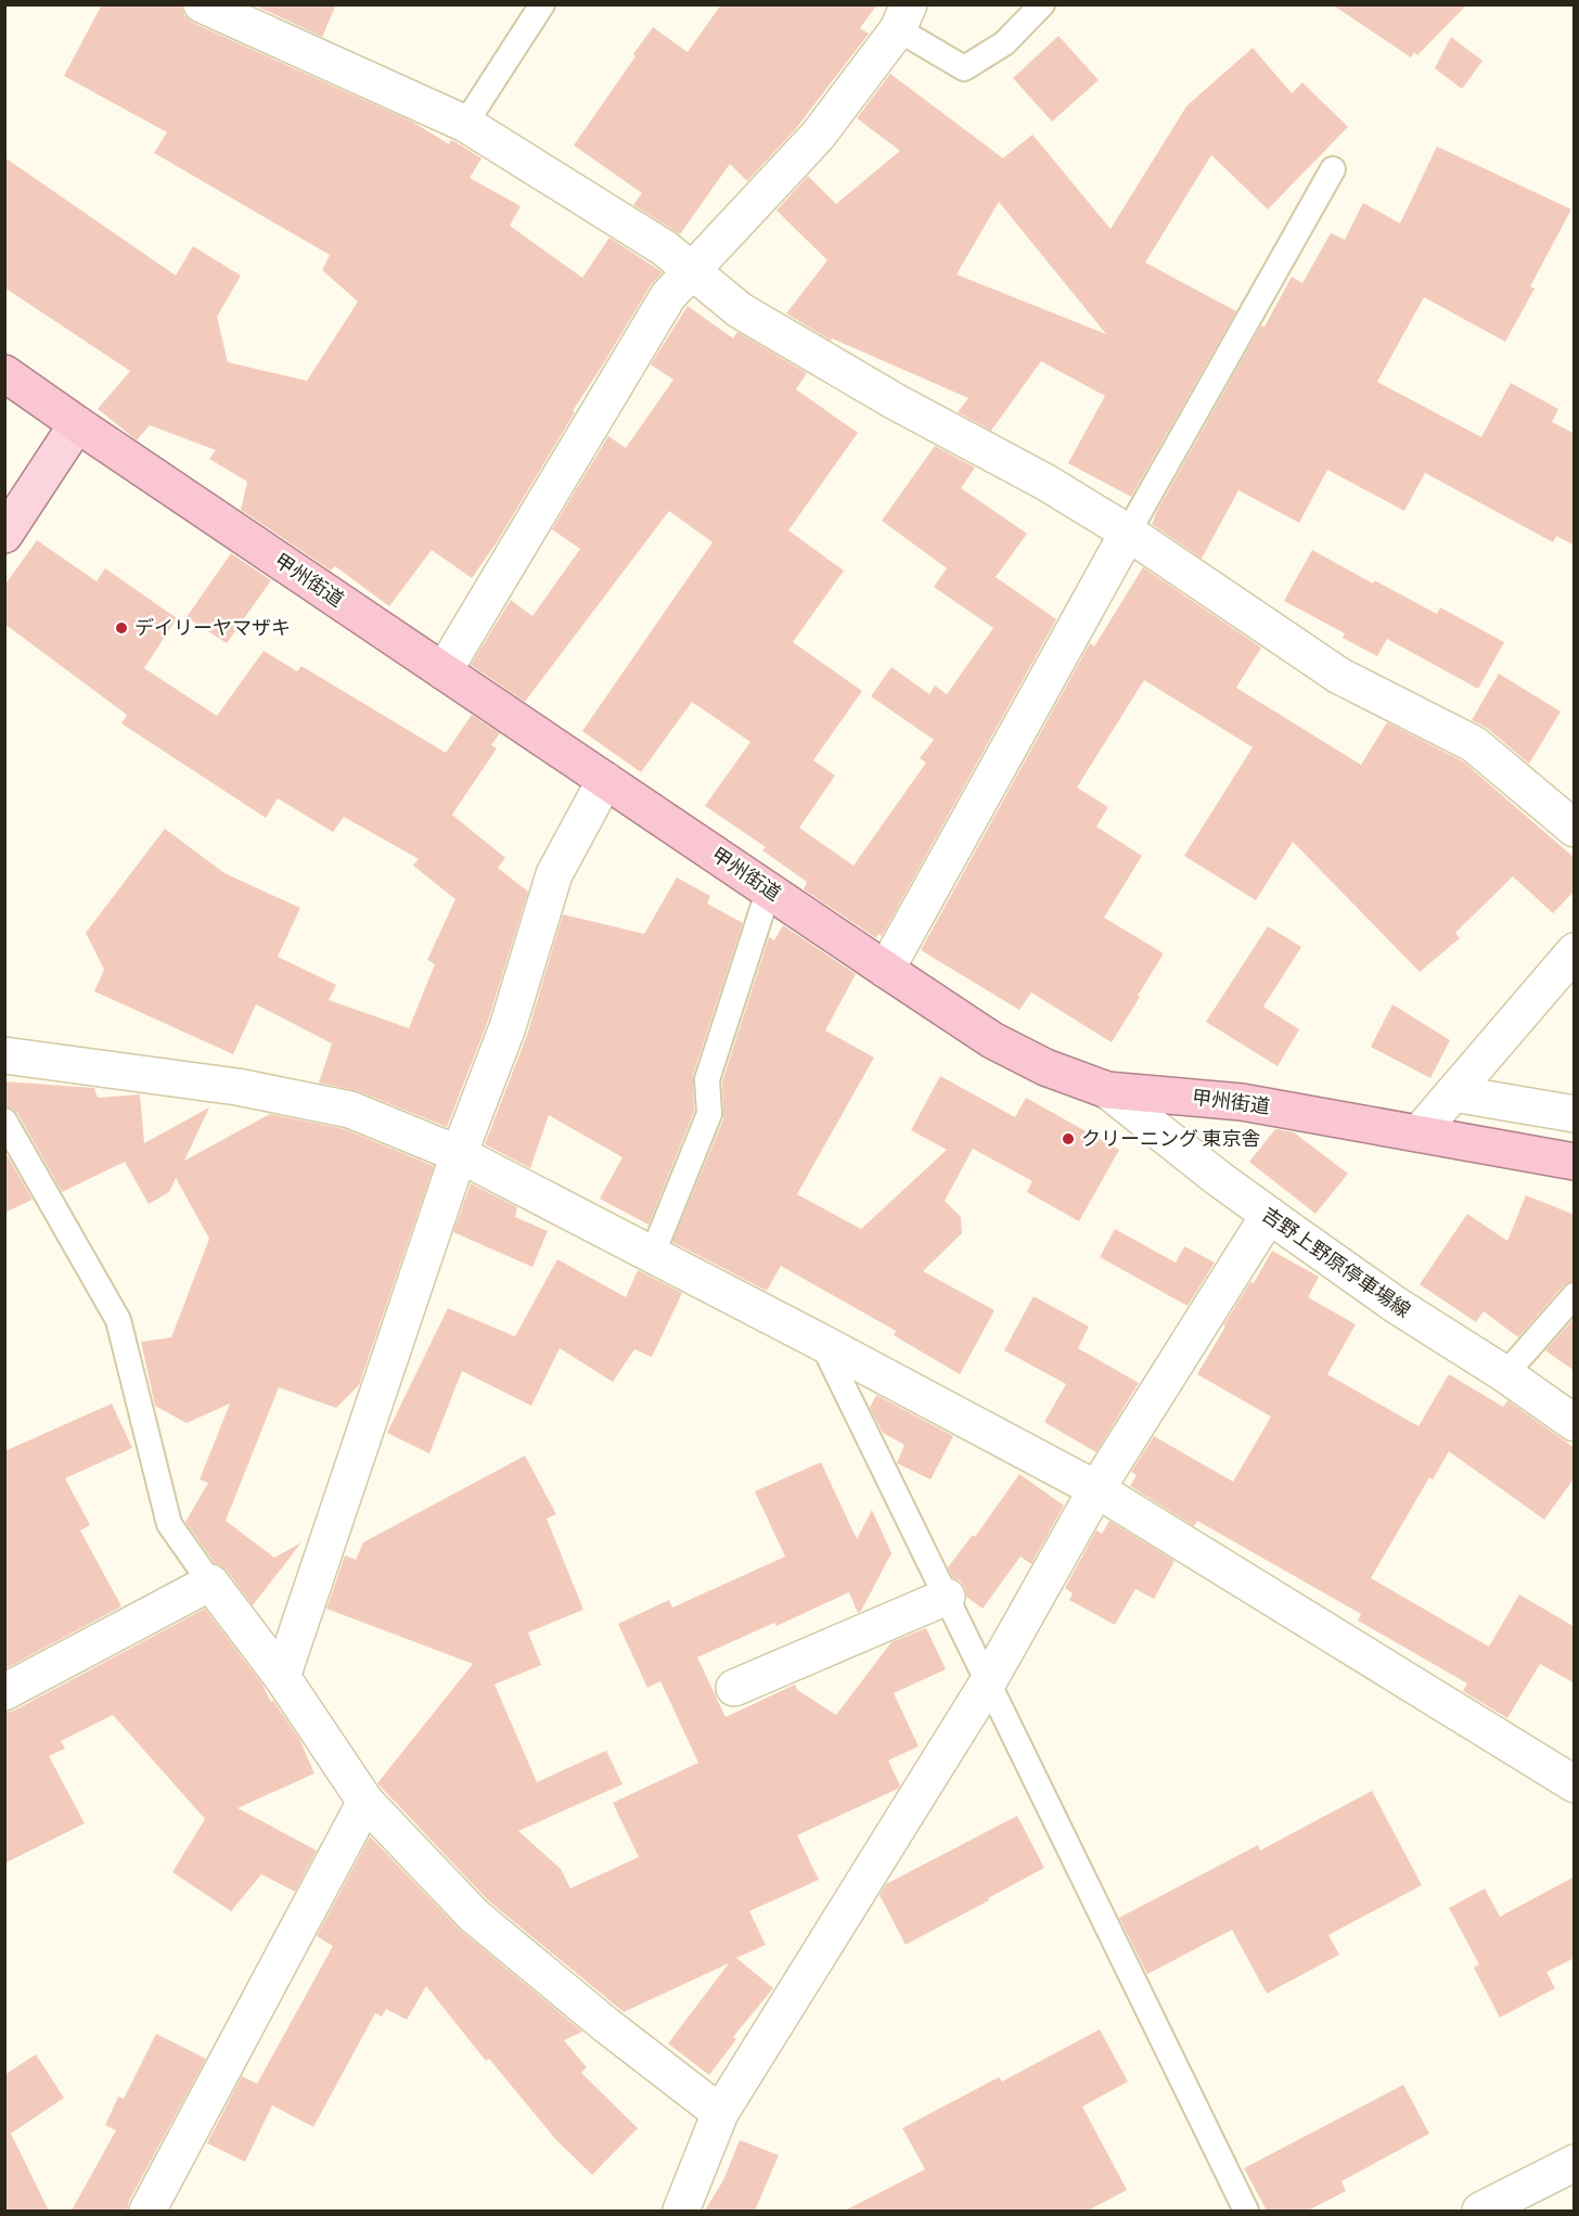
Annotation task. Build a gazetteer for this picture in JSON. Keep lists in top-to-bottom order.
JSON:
{
  "streets": {
    "highway": ["甲州街道"],
    "street": ["吉野上野原停車場線"]
  },
  "crossings": [
    ["甲州街道", "吉野上野原停車場線"]
  ],
  "places": ["デイリーヤマザキ", "クリーニング 東京舎"]
}
